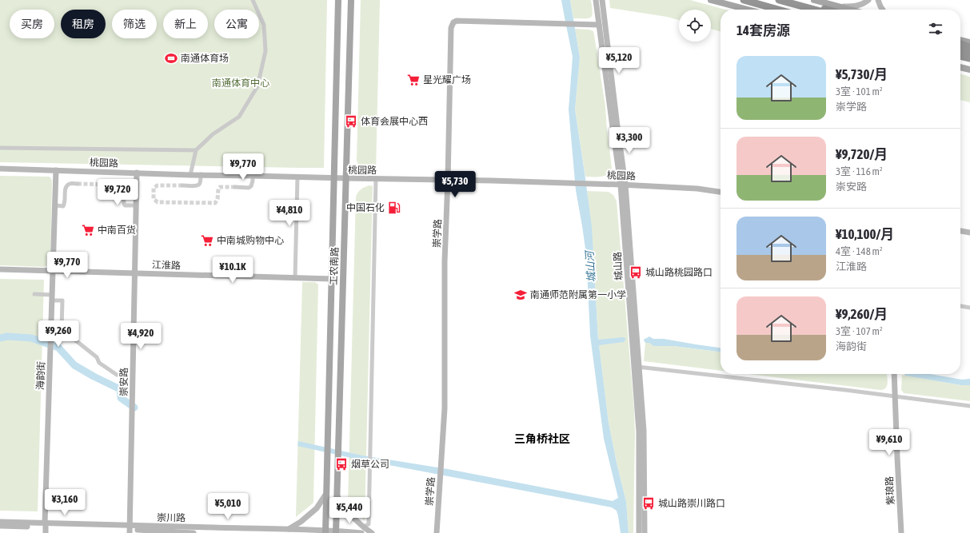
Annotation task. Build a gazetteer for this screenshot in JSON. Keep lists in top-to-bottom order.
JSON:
{
  "streets": {
    "main road": ["工农南路"],
    "street": [
      "桃园路",
      "崇学路",
      "江淮路",
      "城山路",
      "海韵街",
      "崇安路",
      "紫琅路",
      "崇川路"
    ]
  },
  "crossings": [
    ["桃园路", "崇学路"],
    ["桃园路", "工农南路"],
    ["桃园路", "城山路"],
    ["桃园路", "海韵街"],
    ["桃园路", "崇安路"],
    ["崇学路", "城山路"],
    ["江淮路", "工农南路"],
    ["江淮路", "海韵街"],
    ["江淮路", "崇安路"],
    ["工农南路", "崇川路"],
    ["海韵街", "崇川路"],
    ["崇安路", "崇川路"]
  ],
  "districts": ["三角桥社区"],
  "water": ["城山河"],
  "parks": ["南通体育中心"],
  "places": {
    "sports": ["南通体育场"],
    "supermarket": ["星光耀广场", "中南百货", "中南城购物中心"],
    "bus stop": [
      "体育会展中心西",
      "城山路桃园路口",
      "烟草公司",
      "城山路崇川路口"
    ],
    "fuel station": ["中国石化"],
    "school or university": ["南通师范附属第一小学"]
  },
  "page": {
    "chip": [
      "买房",
      "租房",
      "筛选",
      "新上",
      "公寓"
    ],
    "heading": "14套房源",
    "price": [
      "¥5,120",
      "¥3,300",
      "¥9,770",
      "¥5,730",
      "¥9,720",
      "¥4,810",
      "¥9,770",
      "¥10.1K",
      "¥9,260",
      "¥4,920",
      "¥9,610",
      "¥3,160",
      "¥5,010",
      "¥5,440"
    ],
    "list": [
      {
        "name": "¥5,730/月",
        "note": "3室 · 101 m² · 崇学路"
      },
      {
        "name": "¥9,720/月",
        "note": "3室 · 116 m² · 崇安路"
      },
      {
        "name": "¥10,100/月",
        "note": "4室 · 148 m² · 江淮路"
      },
      {
        "name": "¥9,260/月",
        "note": "3室 · 107 m² · 海韵街"
      }
    ]
  }
}
